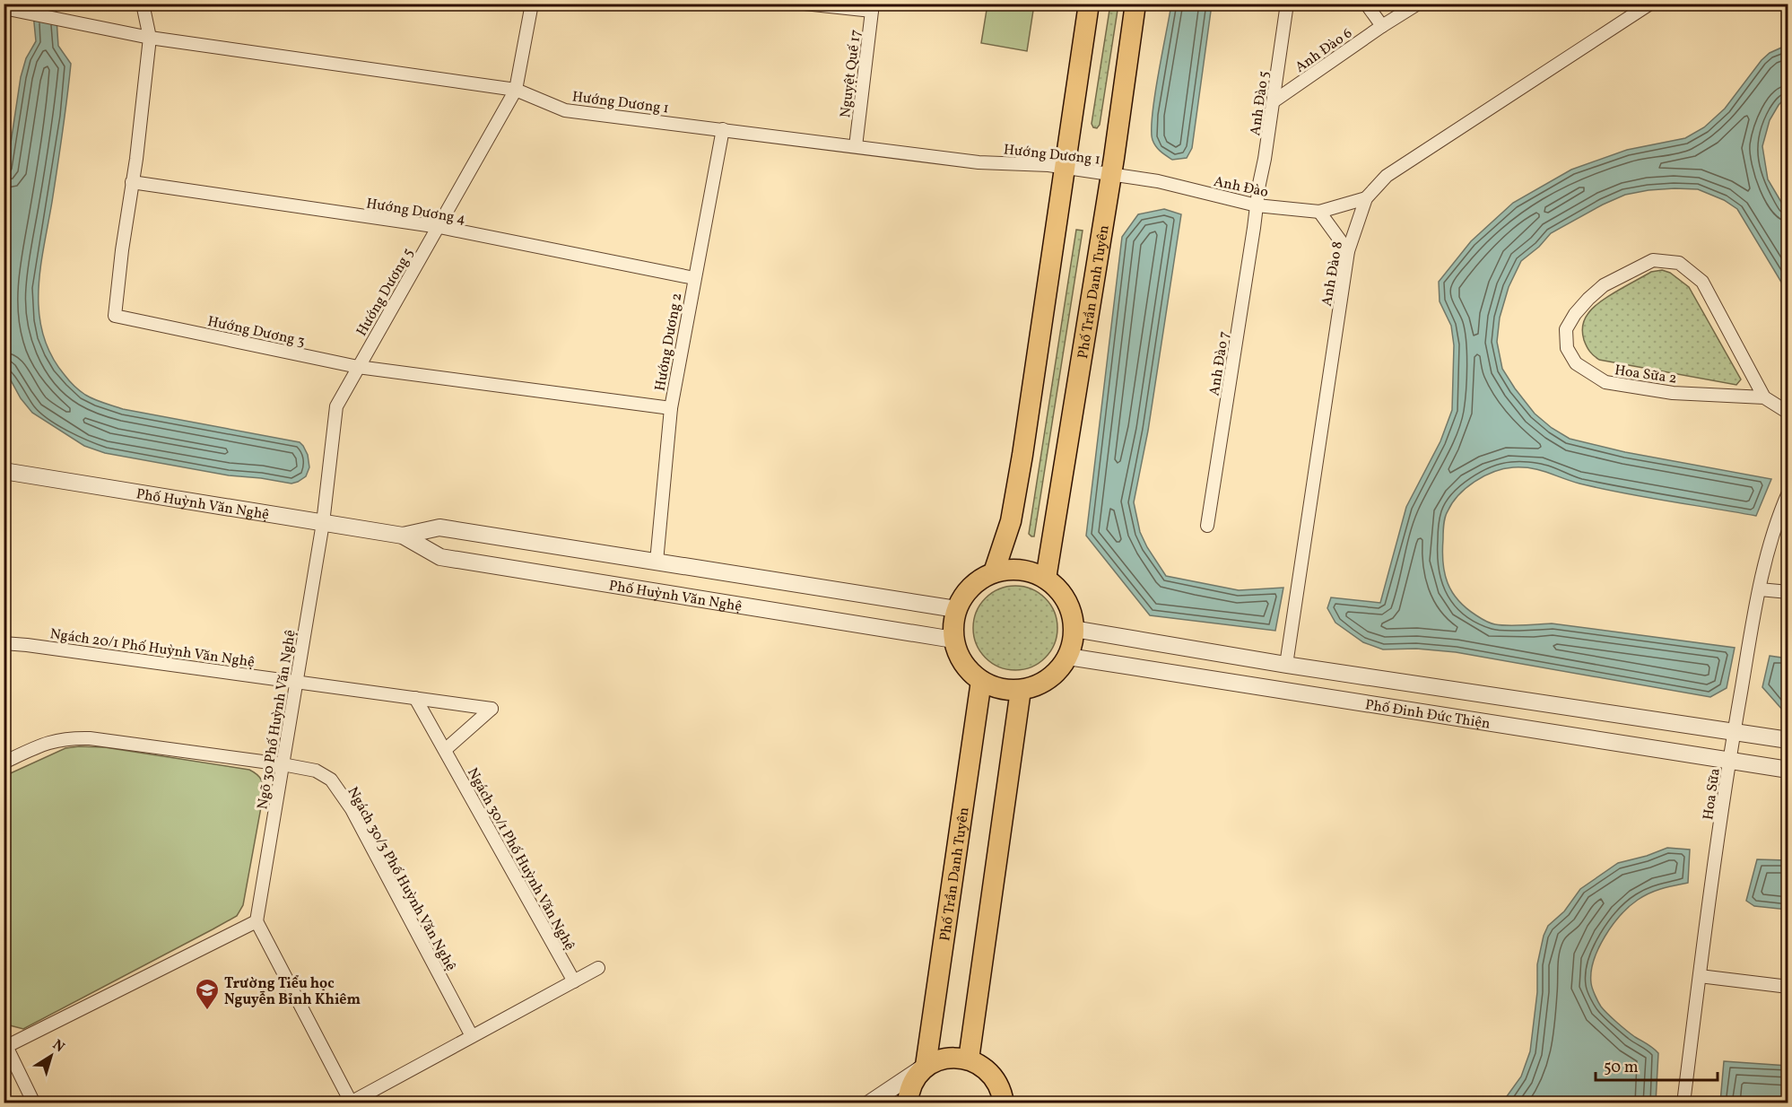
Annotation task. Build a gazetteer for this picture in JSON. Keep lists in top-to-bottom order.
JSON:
{
  "streets": {
    "main road": ["Phố Trần Danh Tuyên"],
    "street": [
      "Anh Đào 6",
      "Nguyệt Quế 17",
      "Hướng Dương 1",
      "Anh Đào 5",
      "Anh Đào",
      "Hướng Dương 4",
      "Anh Đào 8",
      "Hướng Dương 5",
      "Hướng Dương 3",
      "Hướng Dương 2",
      "Anh Đào 7",
      "Hoa Sữa 2",
      "Phố Huỳnh Văn Nghệ",
      "Ngách 20/1 Phố Huỳnh Văn Nghệ",
      "Phố Đinh Đức Thiện",
      "Ngõ 30 Phố Huỳnh Văn Nghệ",
      "Hoa Sữa",
      "Ngách 30/1 Phố Huỳnh Văn Nghệ",
      "Ngách 30/3 Phố Huỳnh Văn Nghệ"
    ]
  },
  "crossings": [
    ["Anh Đào 6", "Anh Đào 5"],
    ["Nguyệt Quế 17", "Hướng Dương 1"],
    ["Hướng Dương 1", "Anh Đào"],
    ["Hướng Dương 1", "Hướng Dương 5"],
    ["Hướng Dương 1", "Phố Trần Danh Tuyên"],
    ["Hướng Dương 1", "Hướng Dương 3"],
    ["Hướng Dương 1", "Hướng Dương 2"],
    ["Anh Đào 5", "Anh Đào"],
    ["Anh Đào 5", "Anh Đào 7"],
    ["Anh Đào", "Anh Đào 8"],
    ["Anh Đào", "Phố Trần Danh Tuyên"],
    ["Anh Đào", "Anh Đào 7"],
    ["Hướng Dương 4", "Hướng Dương 5"],
    ["Hướng Dương 4", "Hướng Dương 3"],
    ["Hướng Dương 4", "Hướng Dương 2"],
    ["Anh Đào 8", "Phố Đinh Đức Thiện"],
    ["Hướng Dương 5", "Hướng Dương 3"],
    ["Hướng Dương 5", "Phố Huỳnh Văn Nghệ"],
    ["Hướng Dương 5", "Ngõ 30 Phố Huỳnh Văn Nghệ"],
    ["Phố Trần Danh Tuyên", "Phố Huỳnh Văn Nghệ"],
    ["Phố Trần Danh Tuyên", "Phố Đinh Đức Thiện"],
    ["Hướng Dương 3", "Hướng Dương 2"],
    ["Hướng Dương 2", "Phố Huỳnh Văn Nghệ"],
    ["Phố Huỳnh Văn Nghệ", "Phố Đinh Đức Thiện"],
    ["Phố Huỳnh Văn Nghệ", "Ngõ 30 Phố Huỳnh Văn Nghệ"],
    ["Ngách 20/1 Phố Huỳnh Văn Nghệ", "Ngõ 30 Phố Huỳnh Văn Nghệ"],
    ["Phố Đinh Đức Thiện", "Hoa Sữa"],
    ["Ngõ 30 Phố Huỳnh Văn Nghệ", "Ngách 30/3 Phố Huỳnh Văn Nghệ"]
  ],
  "places": {
    "school or university": ["Trường Tiểu học Nguyễn Bỉnh Khiêm"]
  },
  "scale_bar": "50 m",
  "north": "top right"
}
